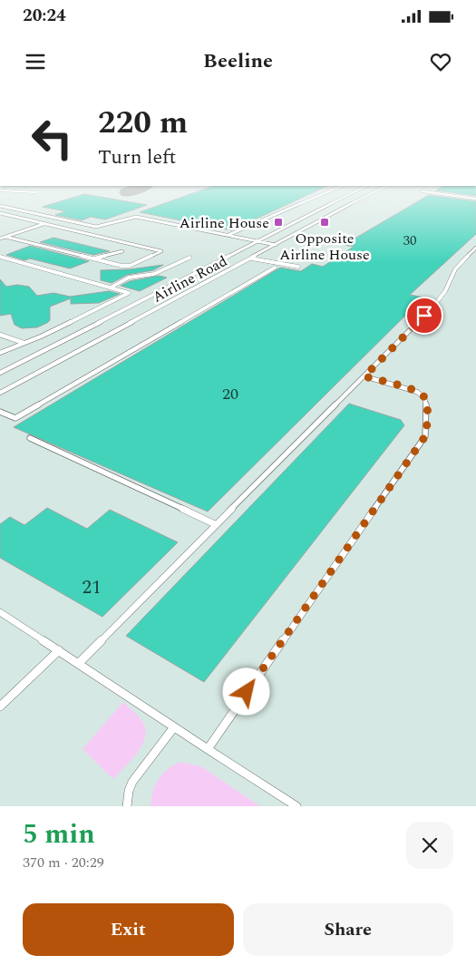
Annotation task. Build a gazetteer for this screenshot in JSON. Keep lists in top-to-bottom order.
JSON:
{
  "streets": {
    "lane": ["Airline Road"]
  },
  "places": {
    "transit": ["Airline House", "Opposite Airline House"]
  },
  "house_numbers": ["30", "20", "21"],
  "page": {
    "status": "20:24",
    "header": "Beeline",
    "turn": ["220 m", "Turn left"],
    "heading": ["5 min", "370 m · 20:29"],
    "buttons": ["Exit", "Share"]
  }
}
